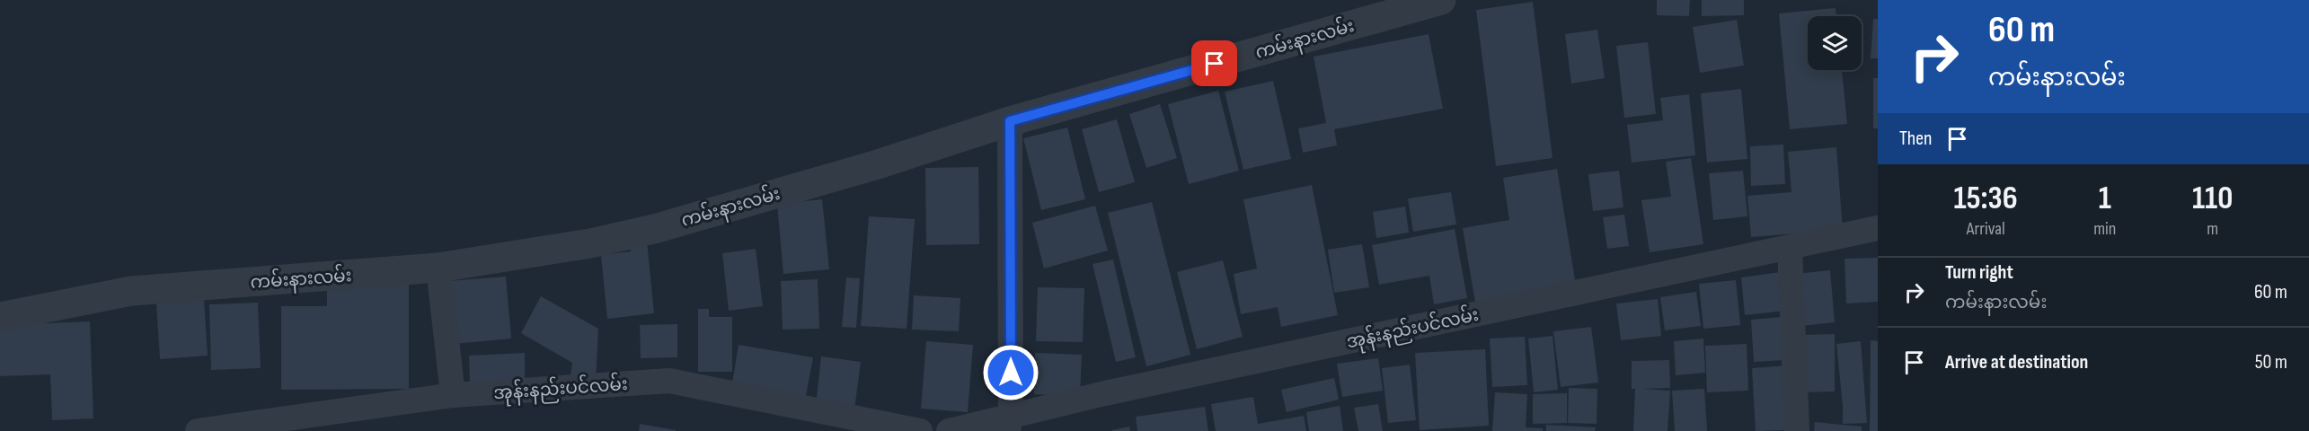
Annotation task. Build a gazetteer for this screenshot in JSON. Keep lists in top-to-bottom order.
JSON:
{
  "streets": {
    "street": ["ကမ်းနားလမ်း", "အုန်းနည်းပင်လမ်း"]
  },
  "page": {
    "turn": ["60 m", "ကမ်းနားလမ်း"],
    "then": "Then",
    "eta": [
      "15:36",
      "Arrival",
      "1",
      "min",
      "110",
      "m"
    ],
    "list": [
      {
        "name": "Turn right",
        "note": "ကမ်းနားလမ်း",
        "value": "60 m"
      },
      {
        "name": "Arrive at destination",
        "value": "50 m"
      }
    ]
  }
}
